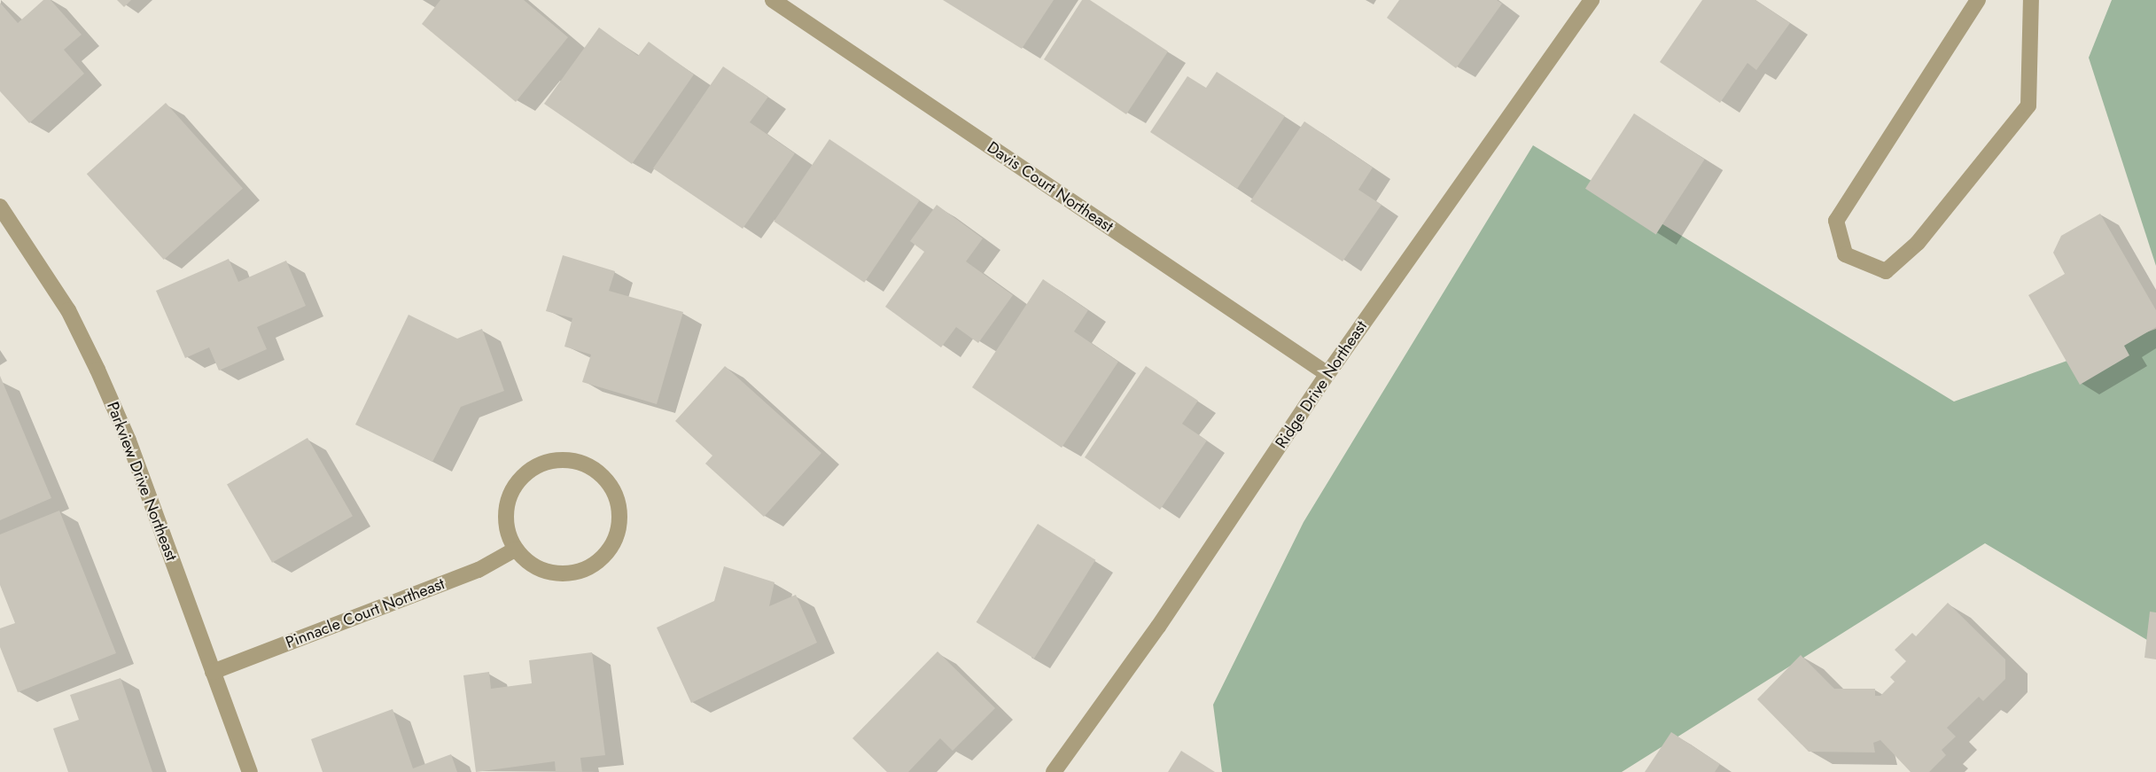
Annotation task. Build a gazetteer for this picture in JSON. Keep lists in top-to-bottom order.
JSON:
{
  "streets": {
    "street": [
      "Davis Court Northeast",
      "Ridge Drive Northeast",
      "Parkview Drive Northeast",
      "Pinnacle Court Northeast"
    ]
  },
  "crossings": [
    ["Davis Court Northeast", "Ridge Drive Northeast"],
    ["Parkview Drive Northeast", "Pinnacle Court Northeast"]
  ]
}
